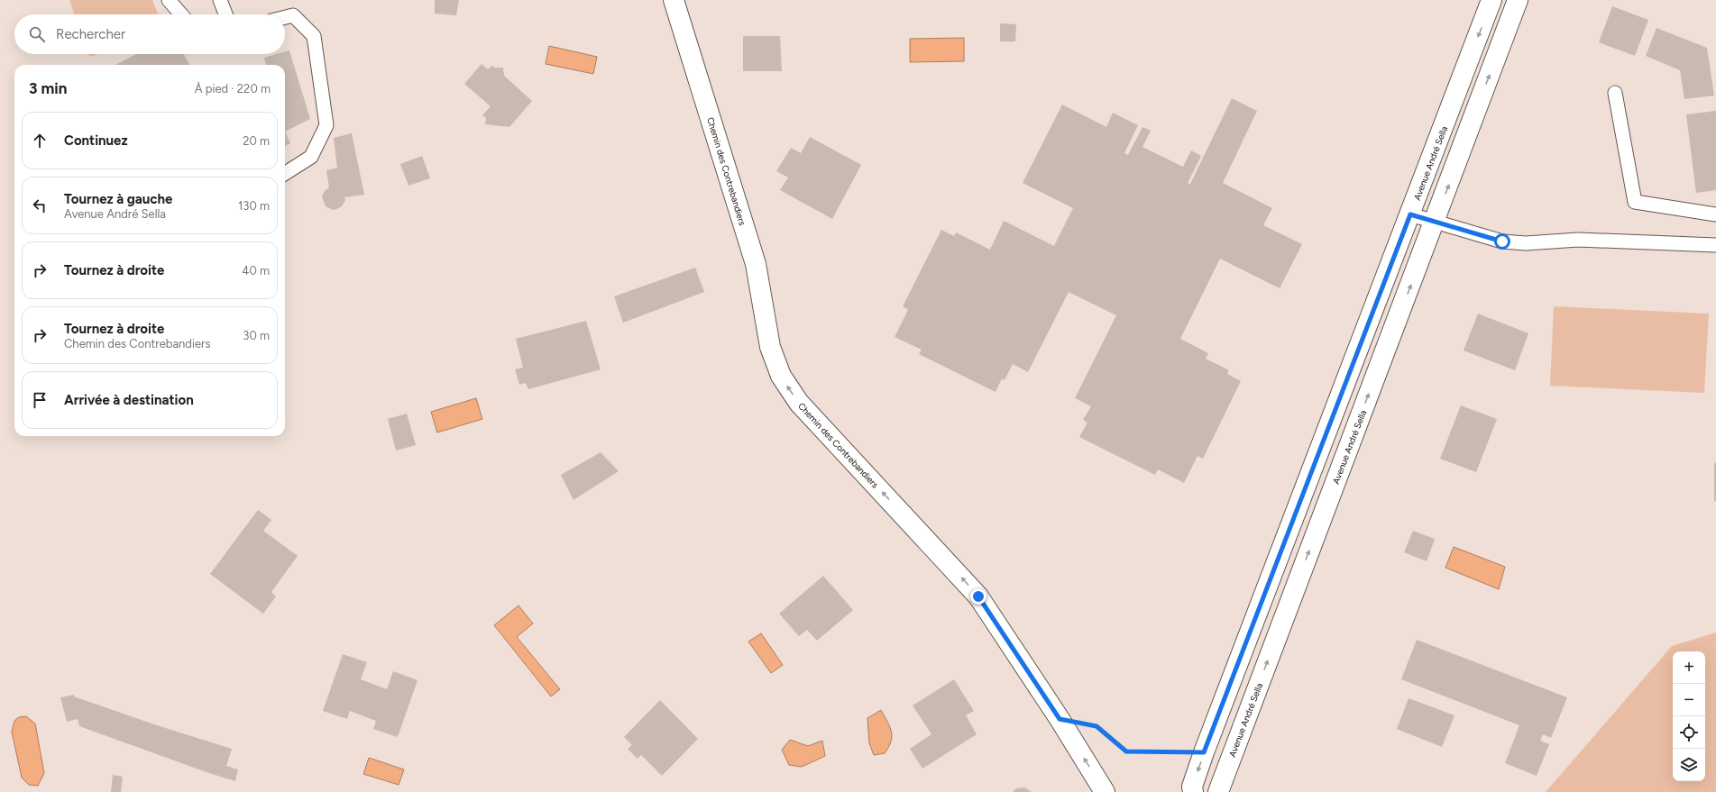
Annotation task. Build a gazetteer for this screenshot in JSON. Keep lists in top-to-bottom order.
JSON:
{
  "streets": {
    "street": ["Avenue André Sella", "Chemin des Contrebandiers"]
  },
  "one_way": ["Chemin des Contrebandiers"],
  "page": {
    "search": "Rechercher",
    "heading": ["3 min", "À pied · 220 m"],
    "list": [
      ["Continuez", "20 m"],
      ["Tournez à gauche", "Avenue André Sella", "130 m"],
      ["Tournez à droite", "40 m"],
      ["Tournez à droite", "Chemin des Contrebandiers", "30 m"],
      "Arrivée à destination"
    ],
    "map_buttons": ["+", "−"]
  }
}
